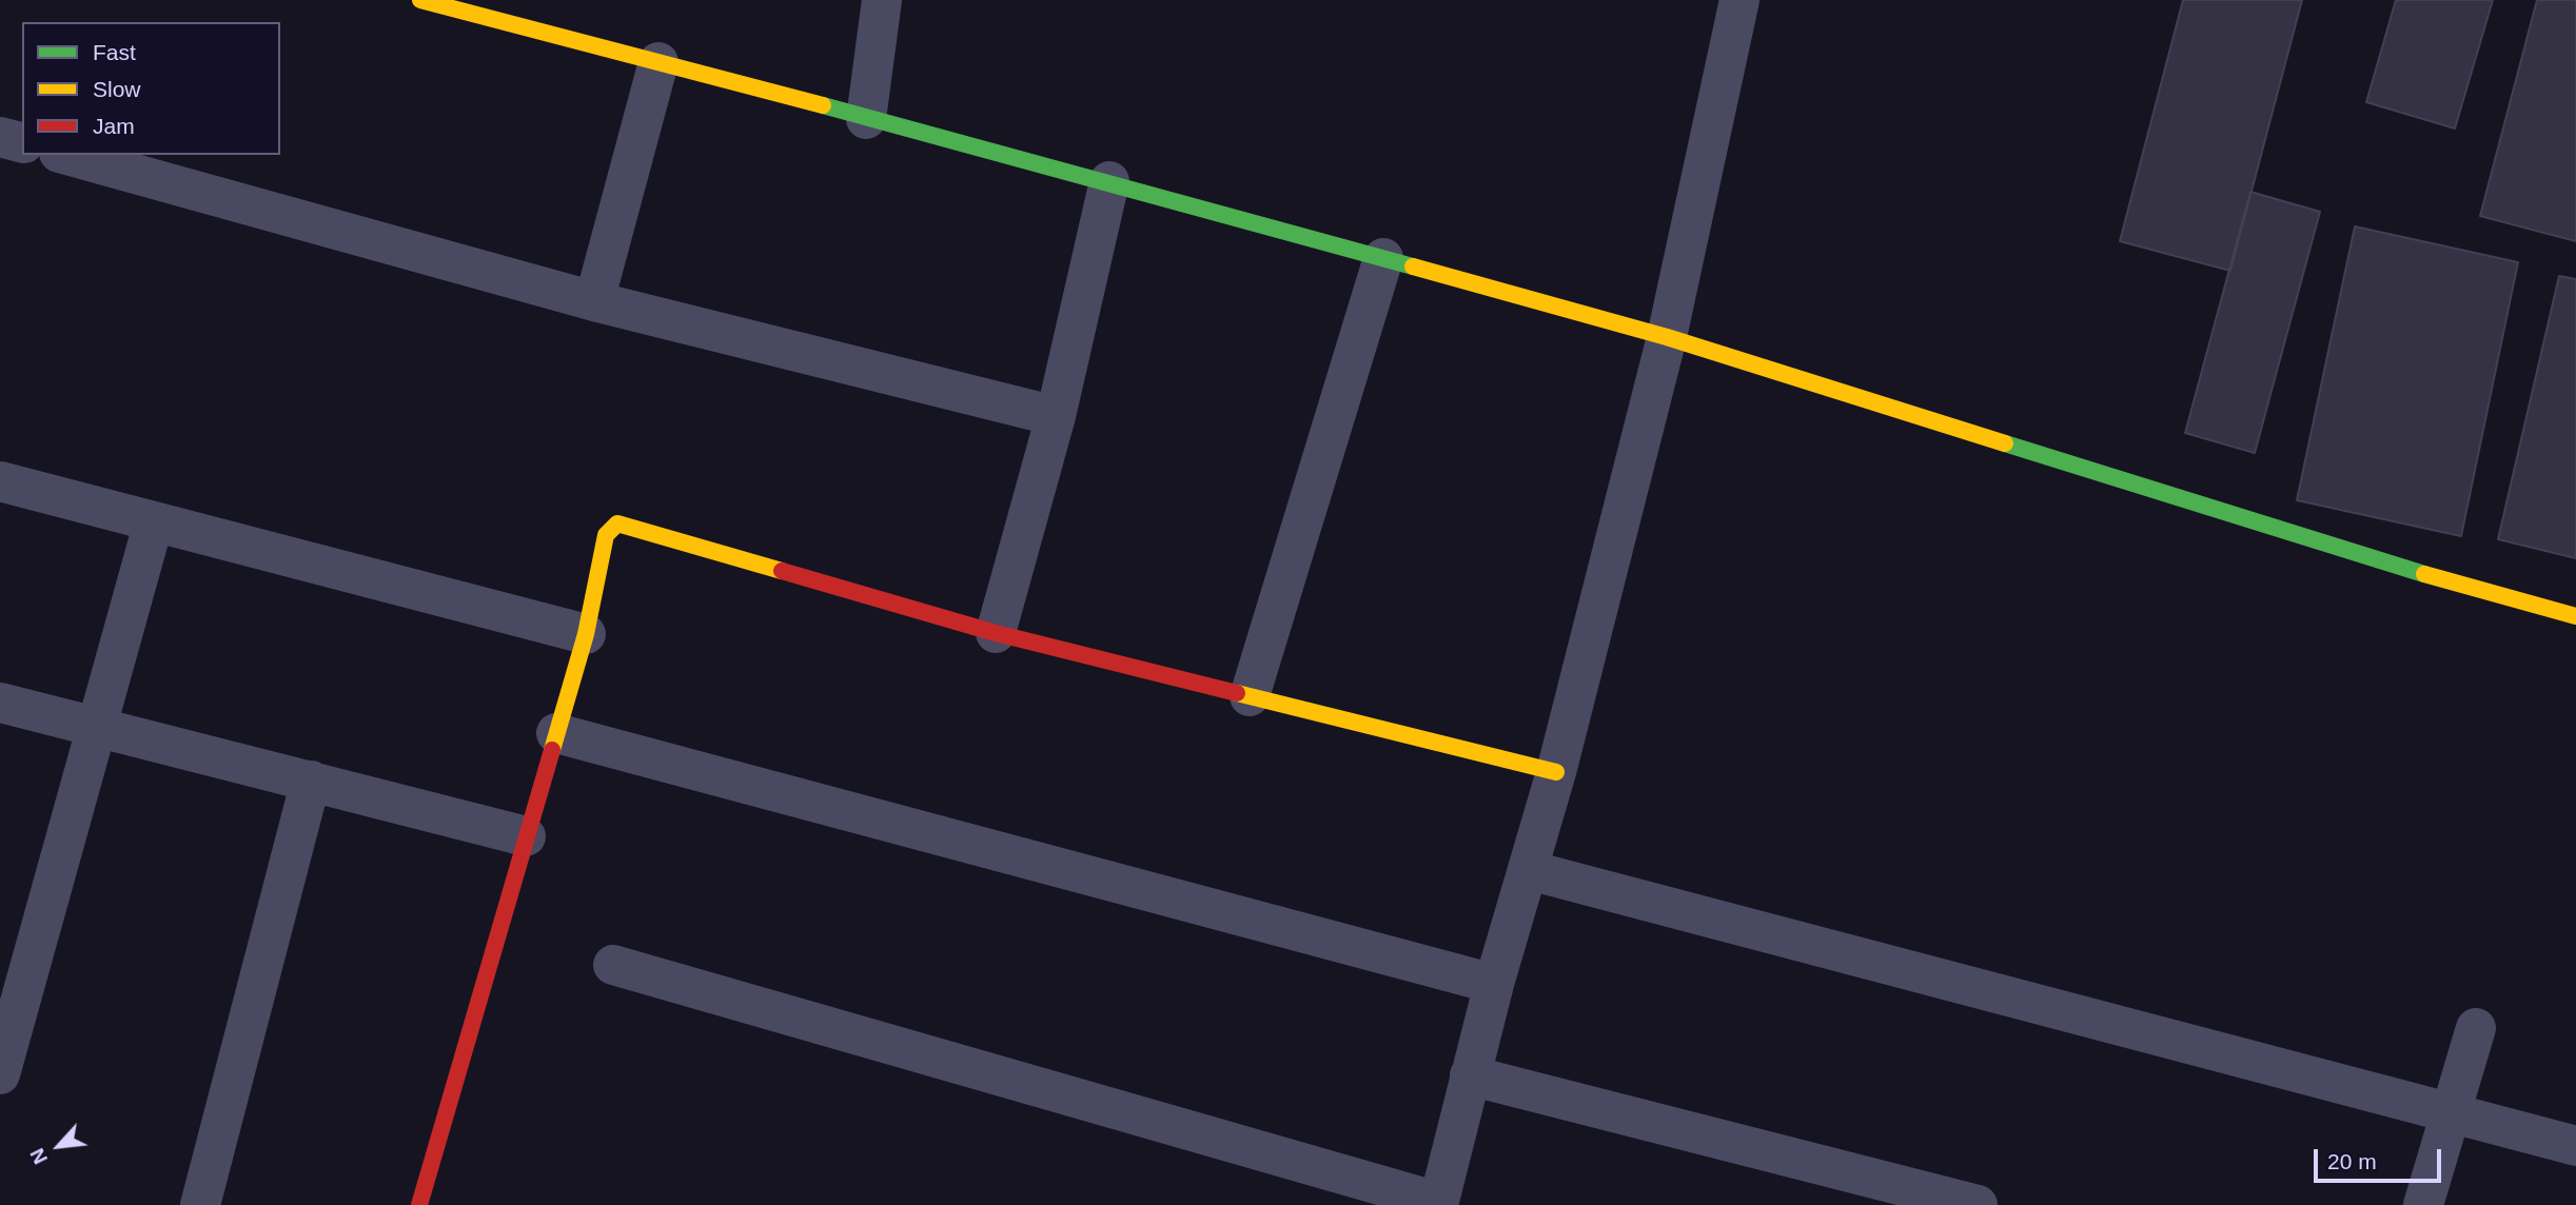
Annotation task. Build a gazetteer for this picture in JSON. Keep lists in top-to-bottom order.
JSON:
{
  "legend": ["Fast", "Slow", "Jam"],
  "scale_bar": "20 m",
  "north": "bottom left"
}
